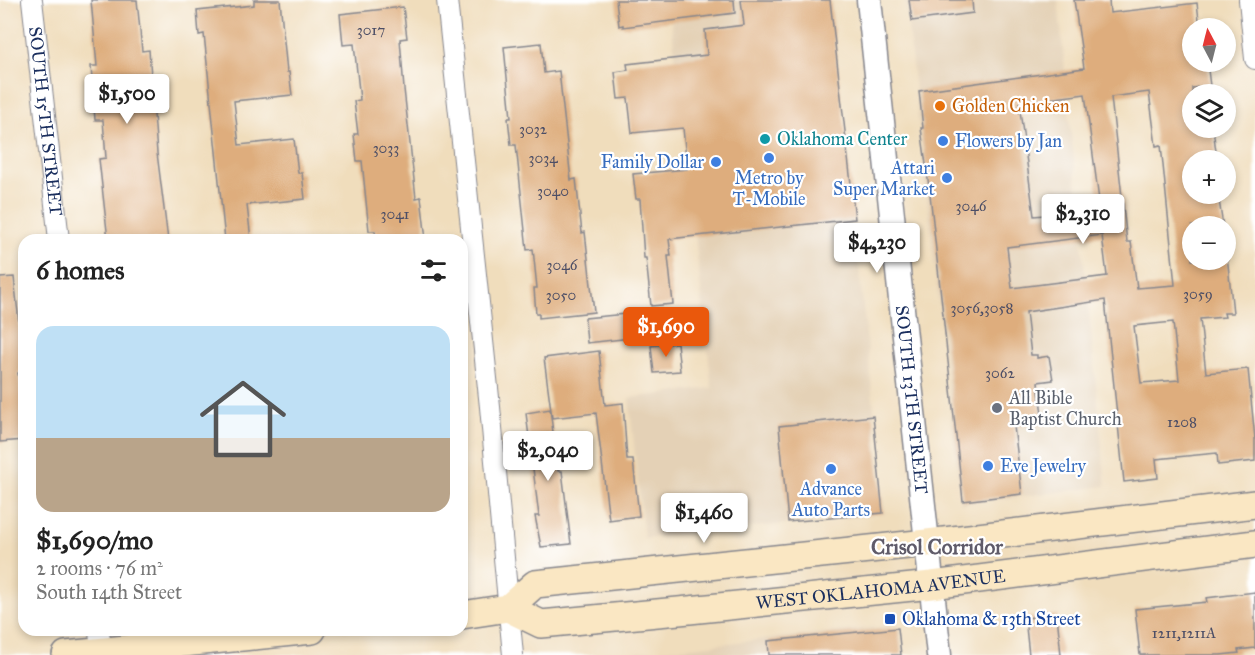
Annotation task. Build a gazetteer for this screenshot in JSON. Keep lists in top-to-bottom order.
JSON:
{
  "streets": {
    "main road": ["WEST OKLAHOMA AVENUE"],
    "street": ["SOUTH 15TH STREET", "SOUTH 13TH STREET"]
  },
  "crossings": [
    ["SOUTH 13TH STREET", "WEST OKLAHOMA AVENUE"]
  ],
  "districts": ["Crisol Corridor"],
  "places": {
    "other": [
      "Golden Chicken",
      "Oklahoma Center",
      "Flowers by Jan",
      "Metro by T-Mobile",
      "Family Dollar",
      "Attari Super Market",
      "All Bible Baptist Church",
      "Eve Jewelry",
      "Advance Auto Parts"
    ],
    "transit": ["Oklahoma & 13th Street"]
  },
  "house_numbers": [
    "3017",
    "3032",
    "3033",
    "3034",
    "3040",
    "3046",
    "3041",
    "3046",
    "3059",
    "3050",
    "3056,3058",
    "3062",
    "1208",
    "1211,1211A"
  ],
  "north": "top",
  "page": {
    "map_buttons": ["+", "−"],
    "price": [
      "$1,500",
      "$2,310",
      "$4,230",
      "$1,690",
      "$2,040",
      "$1,460"
    ],
    "heading": "6 homes",
    "list": [
      {
        "name": "$1,690/mo",
        "note": "2 rooms · 76 m² · South 14th Street"
      }
    ]
  }
}
